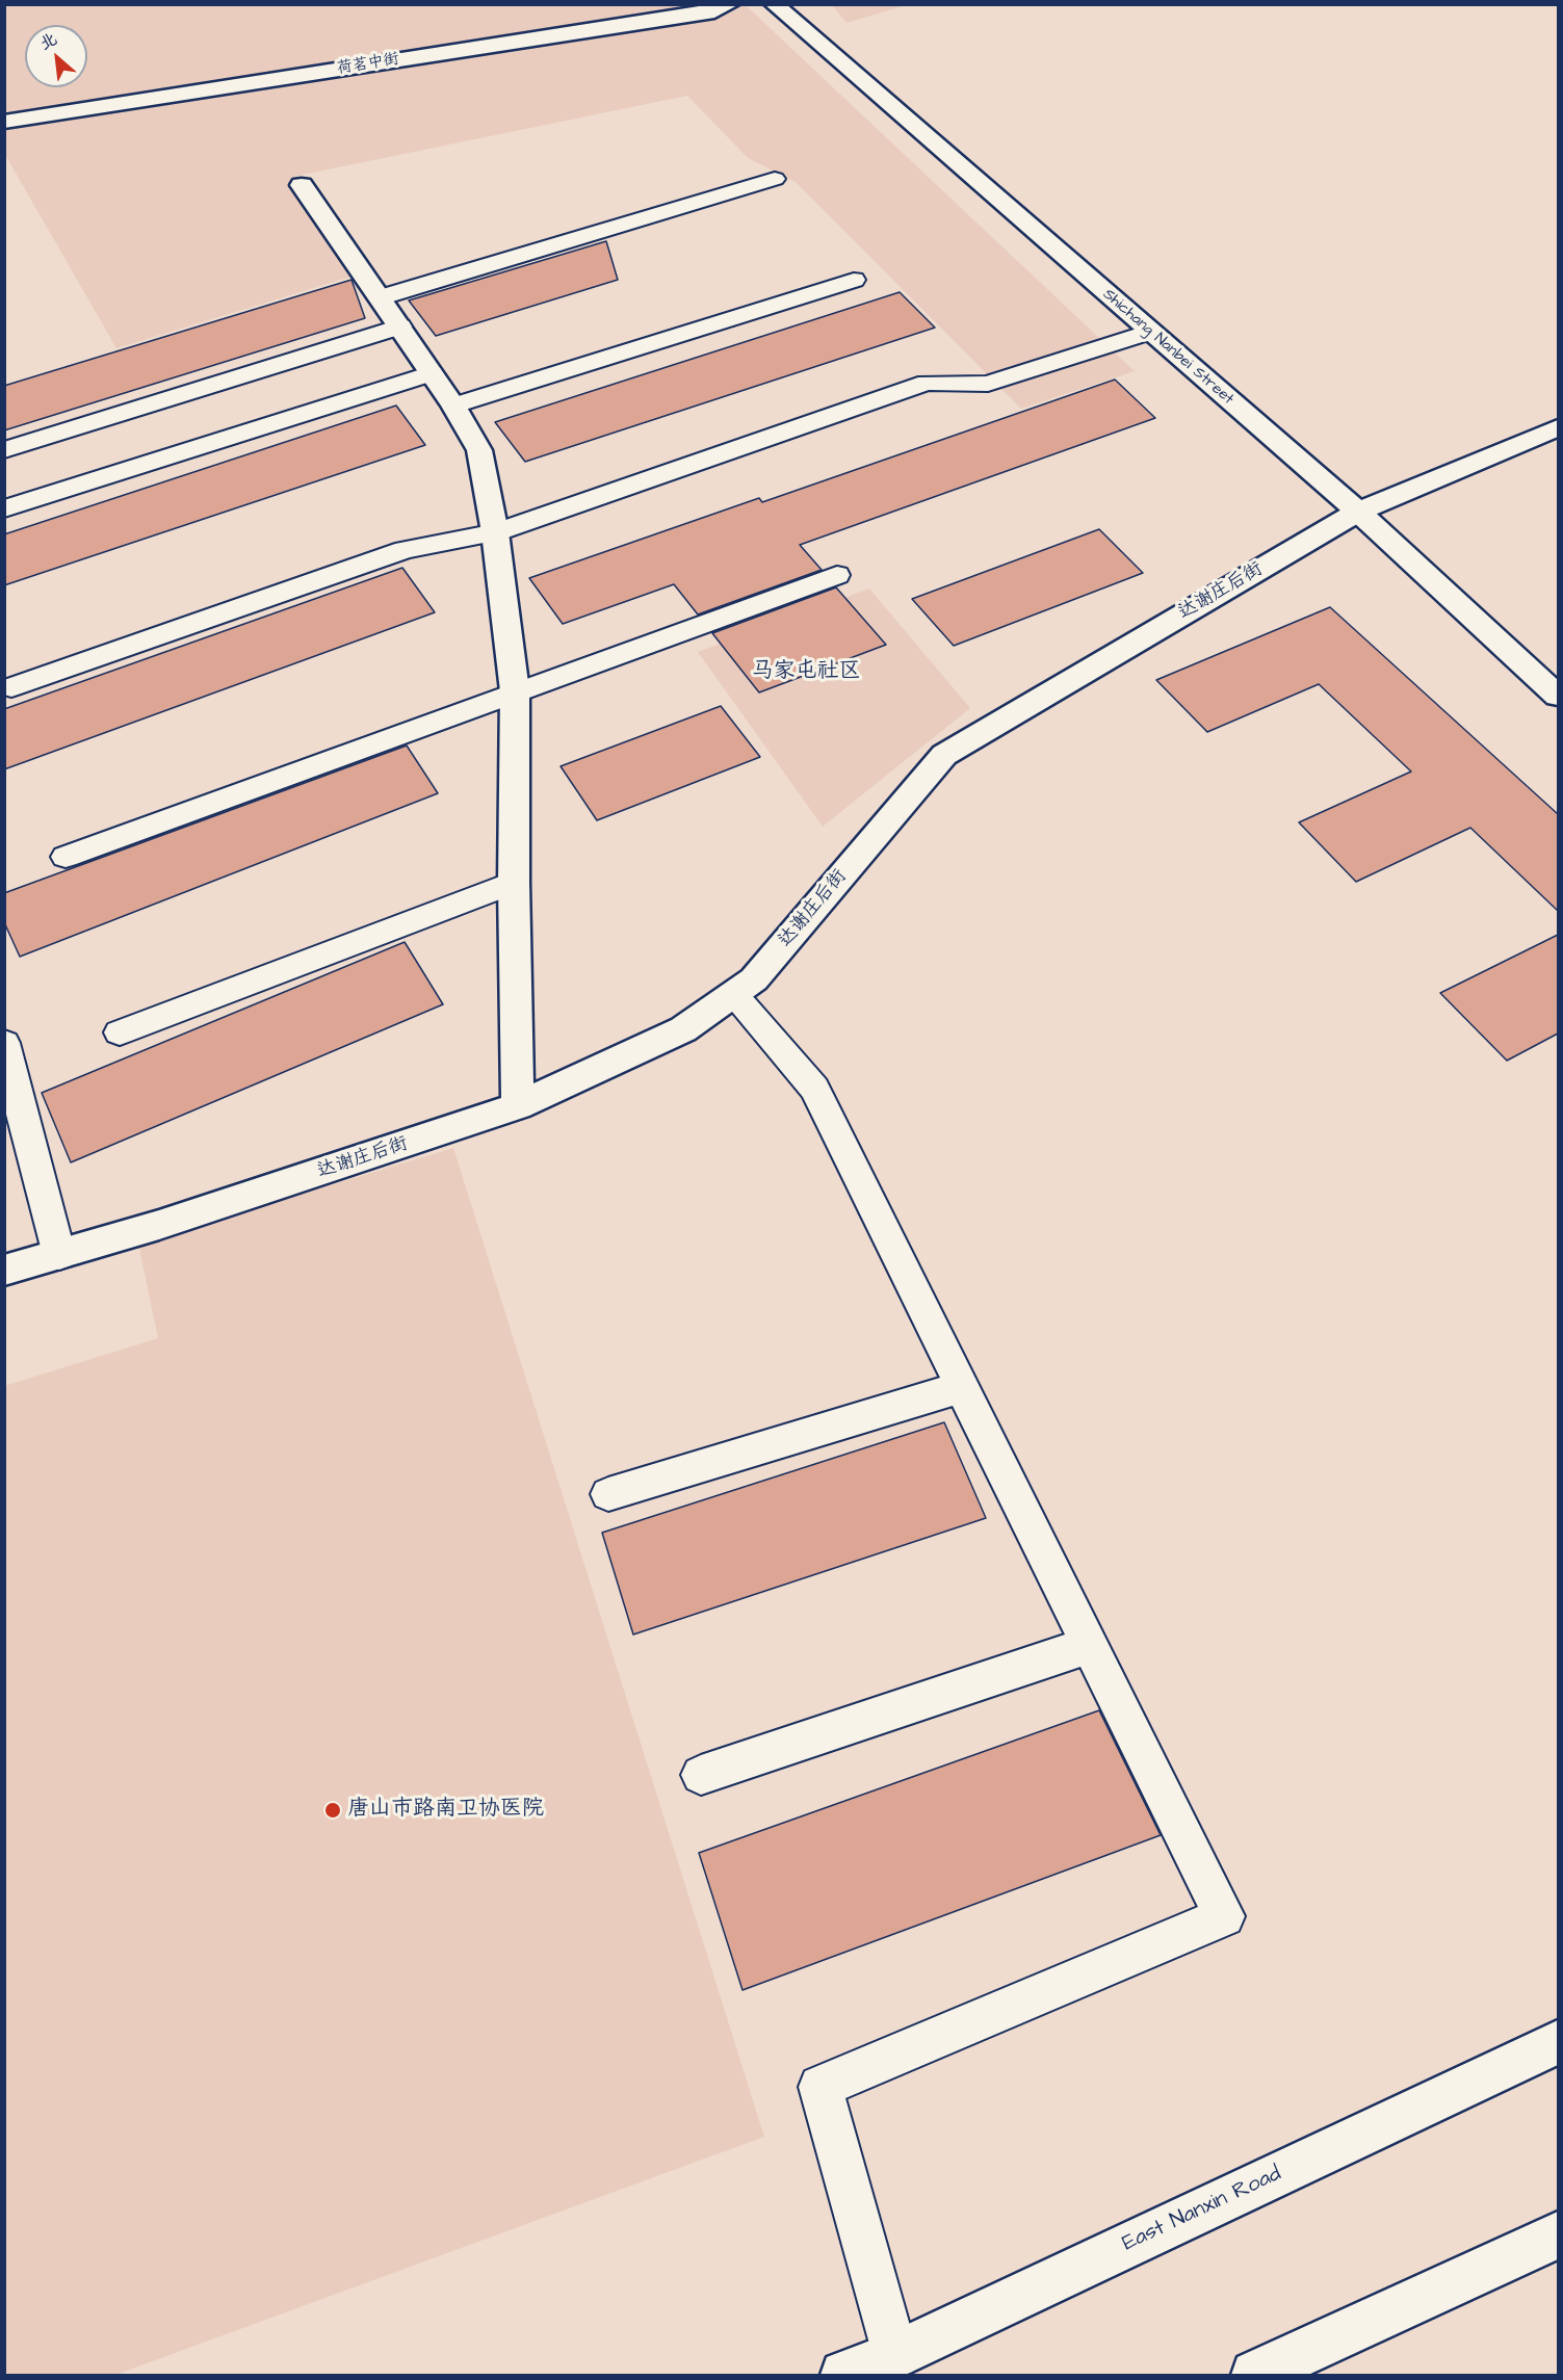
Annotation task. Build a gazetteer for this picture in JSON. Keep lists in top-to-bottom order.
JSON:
{
  "streets": {
    "street": [
      "荷茗中街",
      "Shichang Nanbei Street",
      "达谢庄后街",
      "East Nanxin Road"
    ]
  },
  "crossings": [
    ["Shichang Nanbei Street", "达谢庄后街"]
  ],
  "districts": ["马家屯社区"],
  "places": ["唐山市路南卫协医院"],
  "north": "top left"
}
